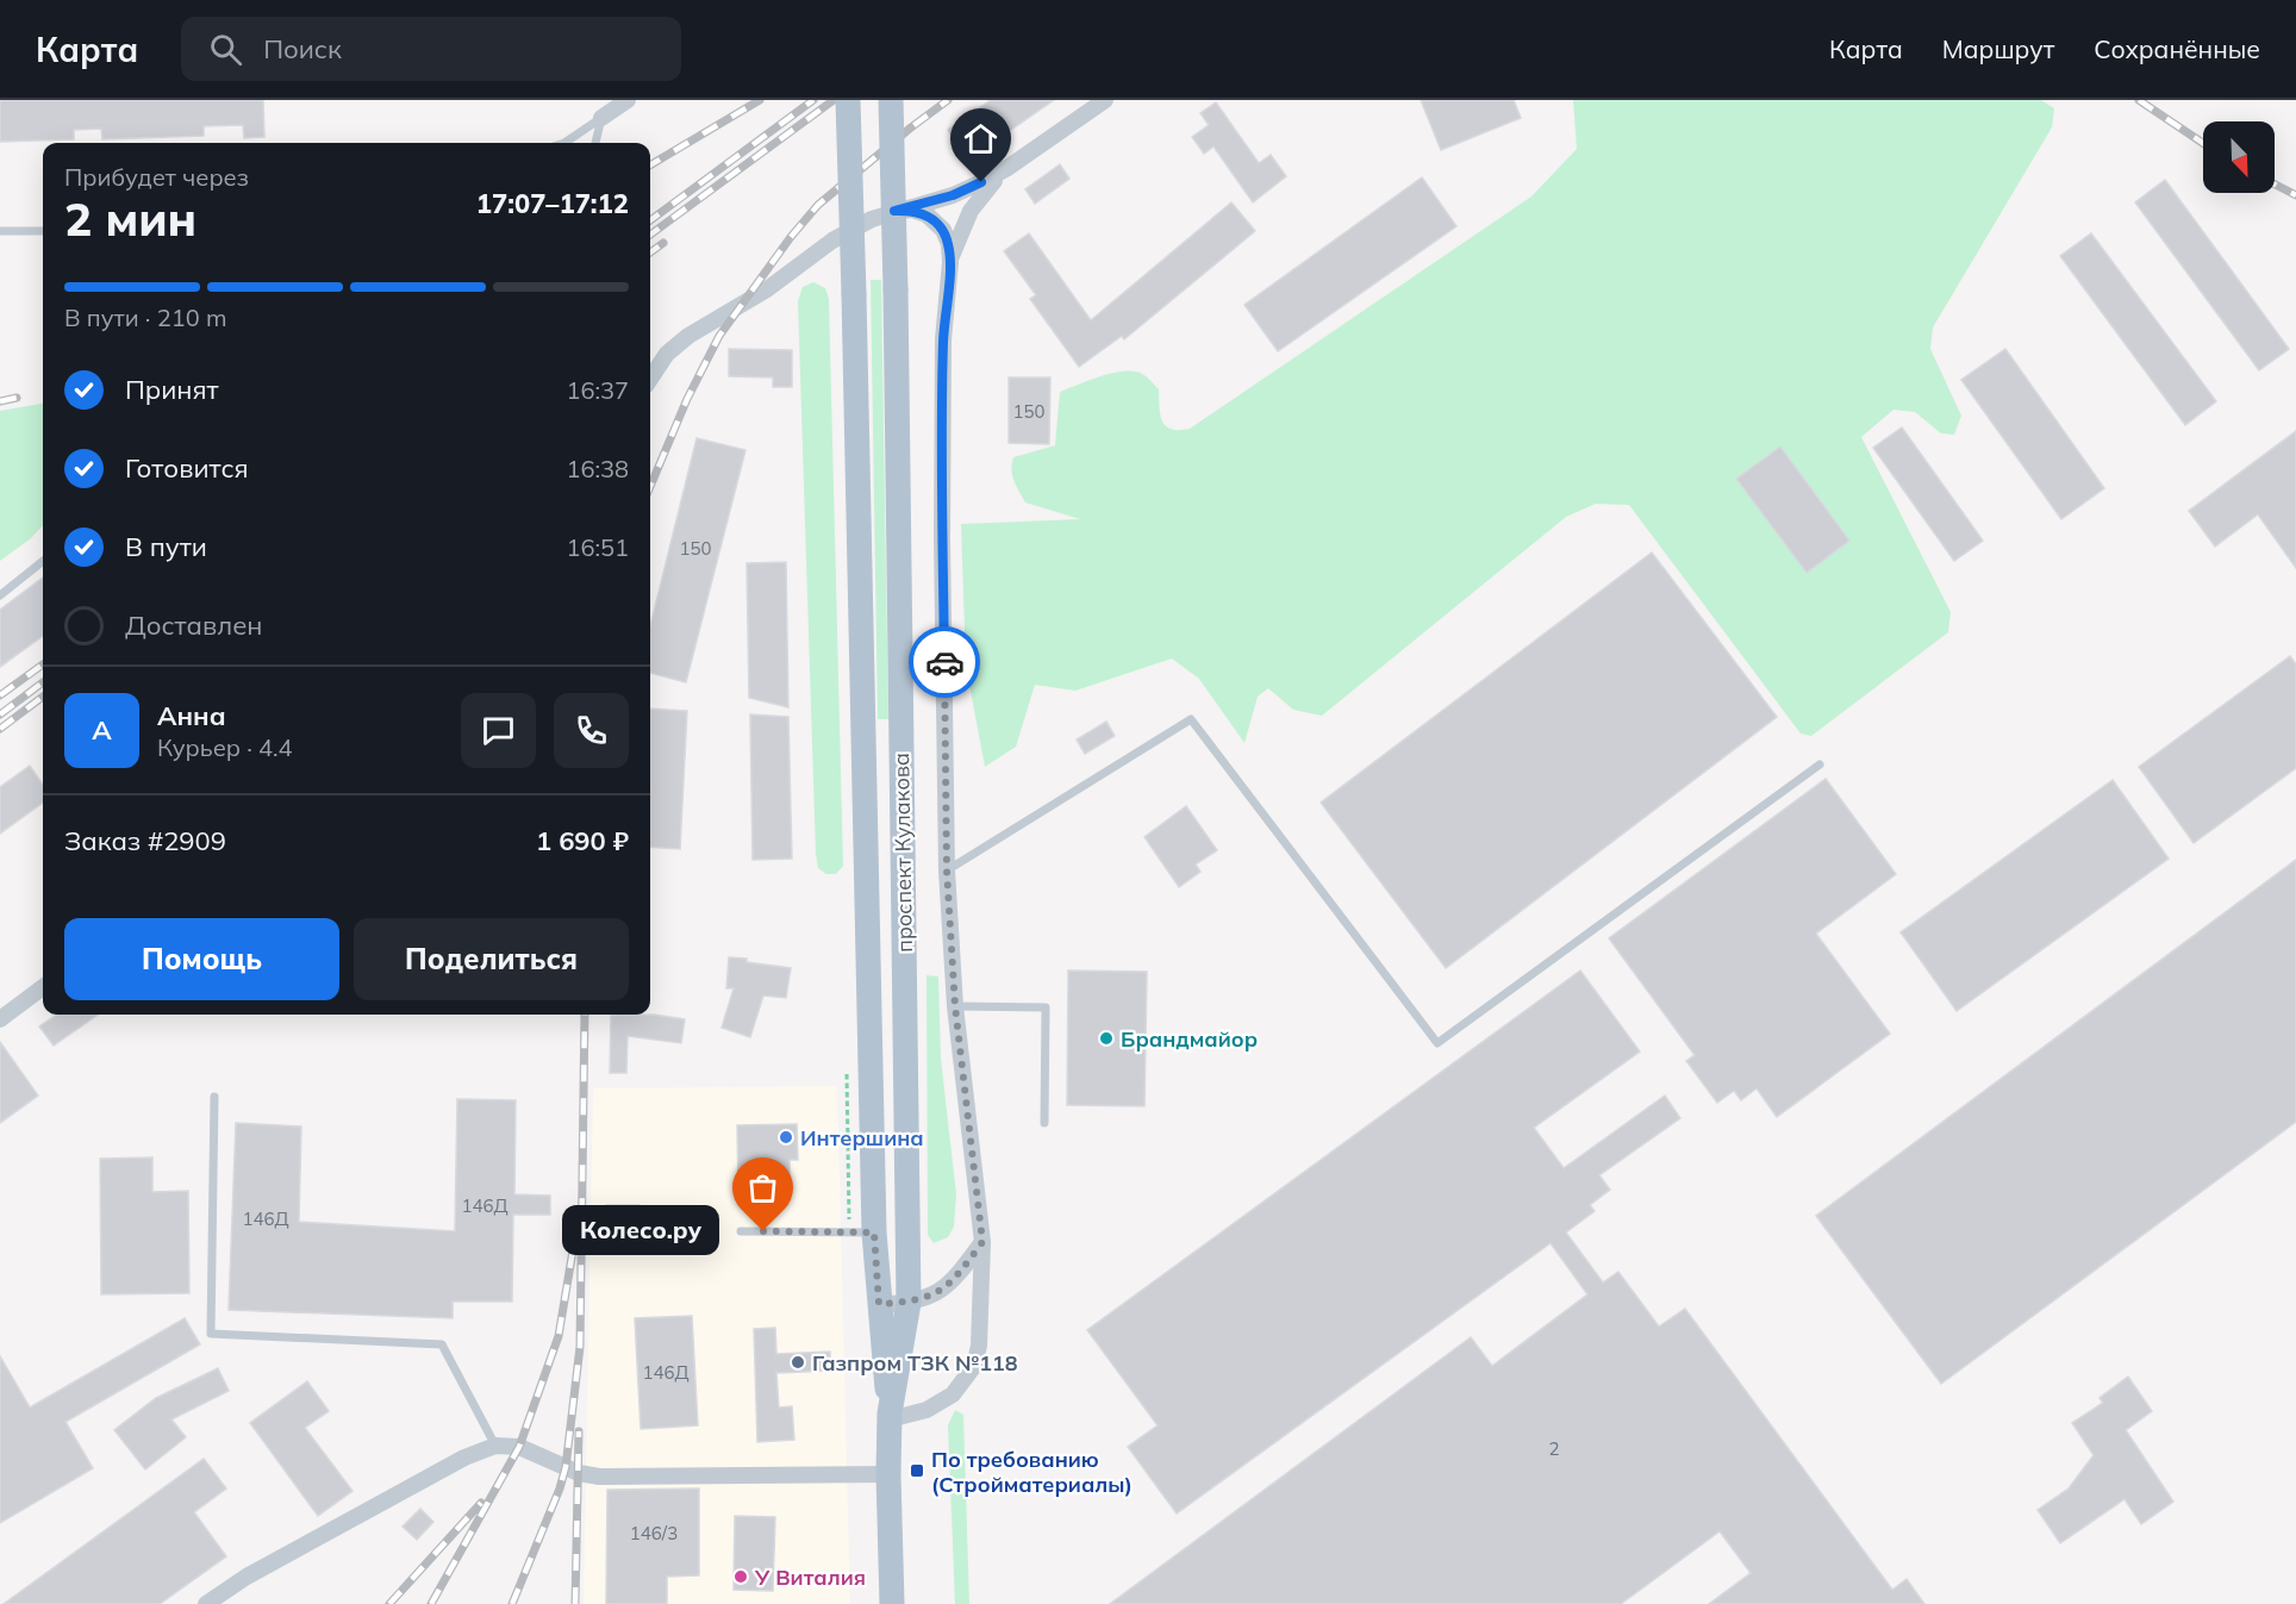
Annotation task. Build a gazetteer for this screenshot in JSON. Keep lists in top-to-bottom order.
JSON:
{
  "streets": {
    "main road": ["проспект Кулакова"]
  },
  "places": {
    "other": [
      "Брандмайор",
      "Интершина",
      "Колесо.ру",
      "Газпром ТЗК №118",
      "У Виталия"
    ],
    "transit": ["По требованию (Стройматериалы)"]
  },
  "house_numbers": [
    "150",
    "150",
    "146Д",
    "146Д",
    "146Д",
    "2",
    "146/3"
  ],
  "north": "bottom right",
  "page": {
    "header": "Карта",
    "search": "Поиск",
    "nav": ["Карта", "Маршрут", "Сохранённые"],
    "heading": ["2 мин", "Прибудет через", "17:07–17:12"],
    "panel": [
      "Анна",
      "Курьер · 4.4",
      "Заказ #2909",
      "1 690 ₽"
    ],
    "bar": "В пути · 210 m",
    "list": [
      ["Принят", "16:37"],
      ["Готовится", "16:38"],
      ["В пути", "16:51"],
      "Доставлен"
    ],
    "round": "А",
    "buttons": ["Помощь", "Поделиться"],
    "bubble": "Колесо.ру"
  }
}
